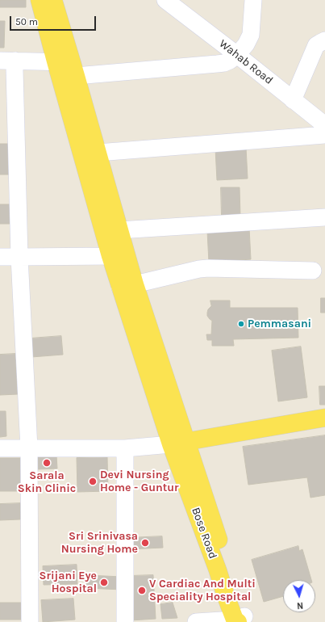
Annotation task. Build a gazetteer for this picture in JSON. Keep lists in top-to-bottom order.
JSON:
{
  "streets": {
    "main road": ["Bose Road"],
    "street": ["Wahab Road"]
  },
  "places": [
    "Pemmasani",
    "Sarala Skin Clinic",
    "Devi Nursing Home - Guntur",
    "Sri Srinivasa Nursing Home",
    "Srijani Eye Hospital",
    "V Cardiac And Multi Speciality Hospital"
  ],
  "scale_bar": "50 m",
  "north": "bottom"
}
